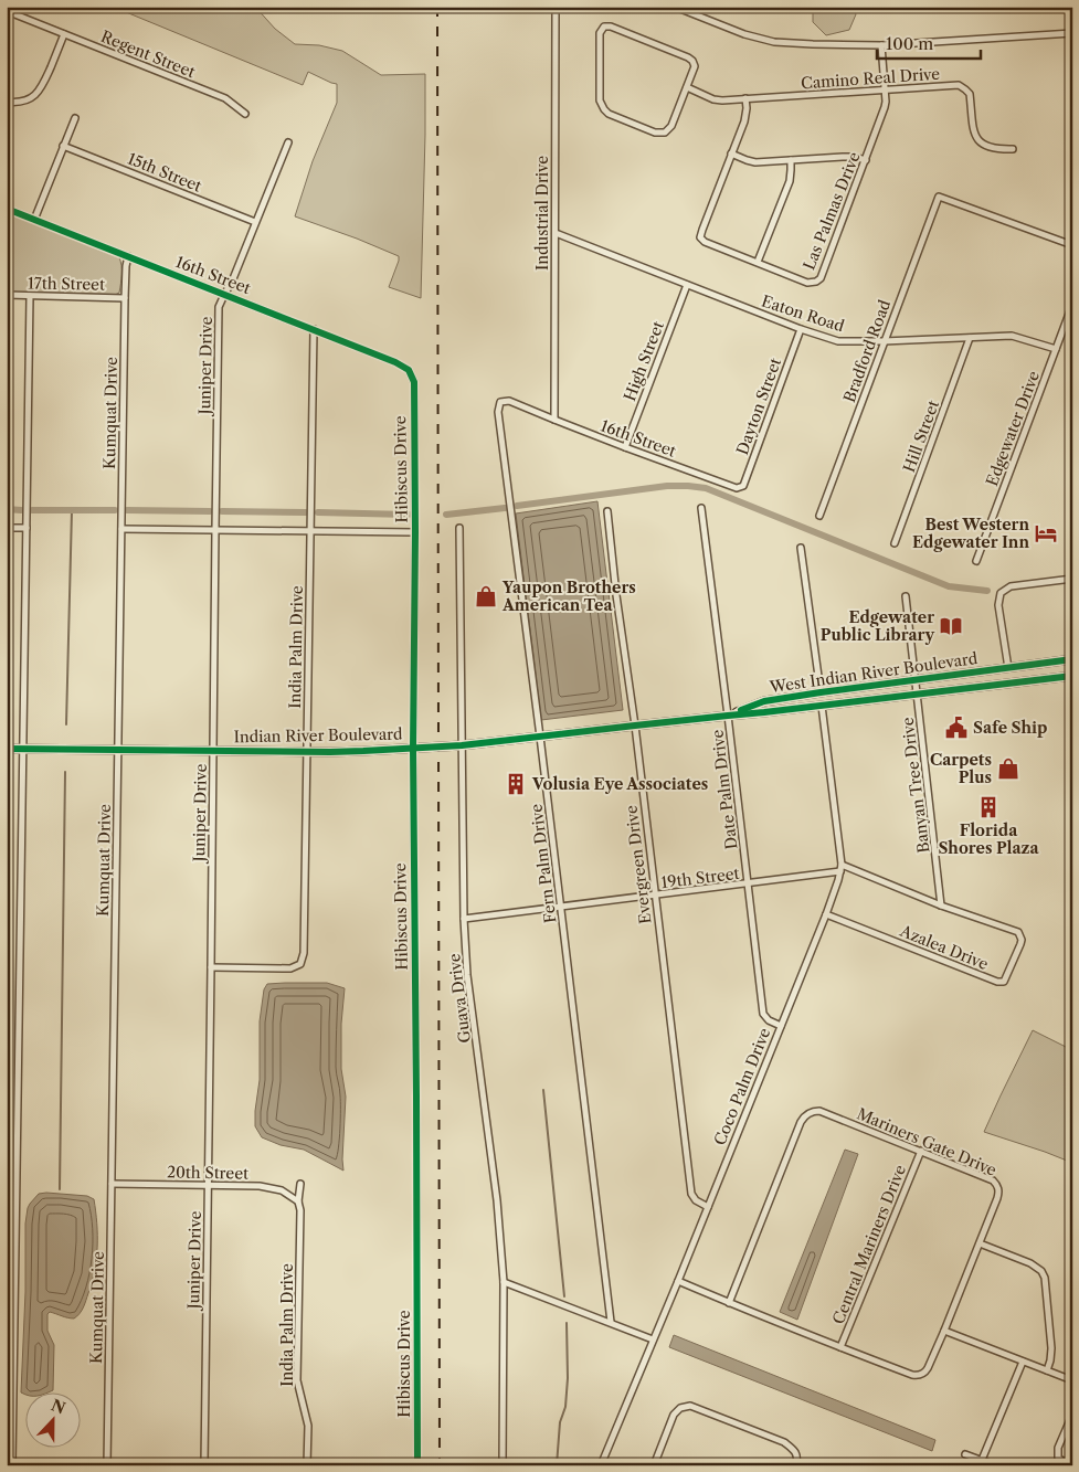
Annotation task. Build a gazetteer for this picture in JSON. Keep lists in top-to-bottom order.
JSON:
{
  "streets": {
    "main road": ["West Indian River Boulevard", "Indian River Boulevard"],
    "street": [
      "Regent Street",
      "Camino Real Drive",
      "15th Street",
      "Las Palmas Drive",
      "Industrial Drive",
      "16th Street",
      "17th Street",
      "Eaton Road",
      "Bradford Road",
      "High Street",
      "Juniper Drive",
      "Dayton Street",
      "Kumquat Drive",
      "Edgewater Drive",
      "Hill Street",
      "Hibiscus Drive",
      "India Palm Drive",
      "Banyan Tree Drive",
      "Date Palm Drive",
      "Fern Palm Drive",
      "Evergreen Drive",
      "19th Street",
      "Azalea Drive",
      "Guava Drive",
      "Coco Palm Drive",
      "Mariners Gate Drive",
      "20th Street",
      "Central Mariners Drive"
    ]
  },
  "crossings": [
    ["Camino Real Drive", "Las Palmas Drive"],
    ["15th Street", "Juniper Drive"],
    ["Industrial Drive", "16th Street"],
    ["Industrial Drive", "Eaton Road"],
    ["16th Street", "High Street"],
    ["16th Street", "Juniper Drive"],
    ["16th Street", "Dayton Street"],
    ["16th Street", "Kumquat Drive"],
    ["16th Street", "Hibiscus Drive"],
    ["16th Street", "India Palm Drive"],
    ["16th Street", "Fern Palm Drive"],
    ["17th Street", "Kumquat Drive"],
    ["Eaton Road", "Bradford Road"],
    ["Eaton Road", "High Street"],
    ["Eaton Road", "Dayton Street"],
    ["Eaton Road", "Edgewater Drive"],
    ["Eaton Road", "Hill Street"],
    ["Juniper Drive", "India Palm Drive"],
    ["Juniper Drive", "Indian River Boulevard"],
    ["Juniper Drive", "20th Street"],
    ["Kumquat Drive", "Indian River Boulevard"],
    ["Kumquat Drive", "20th Street"],
    ["Hibiscus Drive", "Indian River Boulevard"],
    ["India Palm Drive", "Indian River Boulevard"],
    ["India Palm Drive", "20th Street"],
    ["West Indian River Boulevard", "Indian River Boulevard"],
    ["West Indian River Boulevard", "Banyan Tree Drive"],
    ["West Indian River Boulevard", "Date Palm Drive"],
    ["West Indian River Boulevard", "Coco Palm Drive"],
    ["Indian River Boulevard", "Date Palm Drive"],
    ["Indian River Boulevard", "Fern Palm Drive"],
    ["Indian River Boulevard", "Evergreen Drive"],
    ["Indian River Boulevard", "Guava Drive"],
    ["Banyan Tree Drive", "19th Street"],
    ["Date Palm Drive", "19th Street"],
    ["Date Palm Drive", "Coco Palm Drive"],
    ["Fern Palm Drive", "19th Street"],
    ["Evergreen Drive", "19th Street"],
    ["Evergreen Drive", "Coco Palm Drive"],
    ["19th Street", "Azalea Drive"],
    ["19th Street", "Guava Drive"],
    ["19th Street", "Coco Palm Drive"],
    ["Azalea Drive", "Coco Palm Drive"],
    ["Coco Palm Drive", "Mariners Gate Drive"],
    ["Mariners Gate Drive", "Central Mariners Drive"]
  ],
  "places": {
    "hotel": ["Best Western Edgewater Inn"],
    "shop": ["Yaupon Brothers American Tea", "Carpets Plus"],
    "library": ["Edgewater Public Library"],
    "public building": ["Safe Ship"],
    "building": ["Volusia Eye Associates", "Florida Shores Plaza"]
  },
  "scale_bar": "100 m",
  "north": "top"
}
